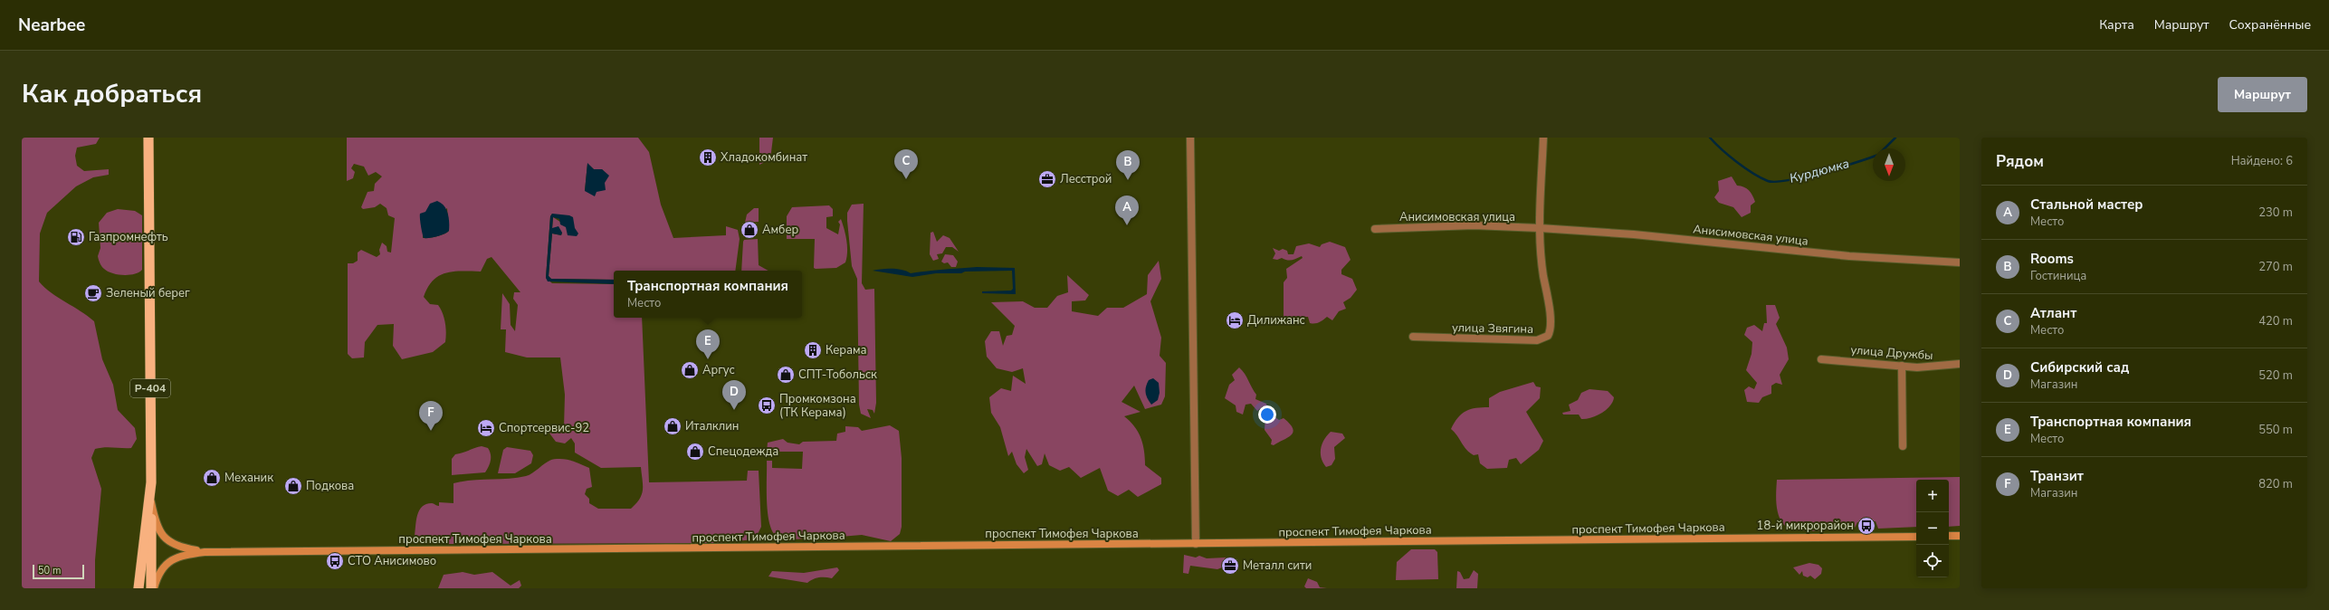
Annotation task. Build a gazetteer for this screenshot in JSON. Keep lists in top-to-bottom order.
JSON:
{
  "streets": {
    "highway": ["Р-404"],
    "main road": ["проспект Тимофея Чаркова"],
    "street": ["Анисимовская улица", "улица Звягина", "улица Дружбы"]
  },
  "crossings": [
    ["Анисимовская улица", "улица Звягина"],
    ["Р-404", "проспект Тимофея Чаркова"]
  ],
  "water": ["Курдюмка"],
  "places": {
    "building": ["Хладокомбинат", "Керама"],
    "office": ["Лесстрой", "Металл сити"],
    "shop": [
      "Амбер",
      "Аргус",
      "СПТ-Тобольск",
      "Италклин",
      "Спецодежда",
      "Механик",
      "Подкова"
    ],
    "fuel station": ["Газпромнефть"],
    "cafe": ["Зеленый берег"],
    "hotel": ["Дилижанс", "Спортсервис-92"],
    "bus stop": ["Промкомзона (ТК Керама)", "18-й микрорайон", "СТО Анисимово"]
  },
  "scale_bar": "50 m",
  "north": "bottom",
  "page": {
    "header": "Nearbee",
    "nav": ["Карта", "Маршрут", "Сохранённые"],
    "title": "Как добраться",
    "buttons": "Маршрут",
    "heading": ["Рядом", "Найдено: 6"],
    "pins": [
      "C",
      "B",
      "A",
      "E",
      "D",
      "F"
    ],
    "list": [
      {
        "mark": "A",
        "name": "Стальной мастер",
        "note": "Место",
        "value": "230 m"
      },
      {
        "mark": "B",
        "name": "Rooms",
        "note": "Гостиница",
        "value": "270 m"
      },
      {
        "mark": "C",
        "name": "Атлант",
        "note": "Место",
        "value": "420 m"
      },
      {
        "mark": "D",
        "name": "Сибирский сад",
        "note": "Магазин",
        "value": "520 m"
      },
      {
        "mark": "E",
        "name": "Транспортная компания",
        "note": "Место",
        "value": "550 m"
      },
      {
        "mark": "F",
        "name": "Транзит",
        "note": "Магазин",
        "value": "820 m"
      }
    ],
    "popup": ["Транспортная компания", "Место"],
    "map_buttons": ["+", "−"],
    "scale": "50 m"
  }
}
